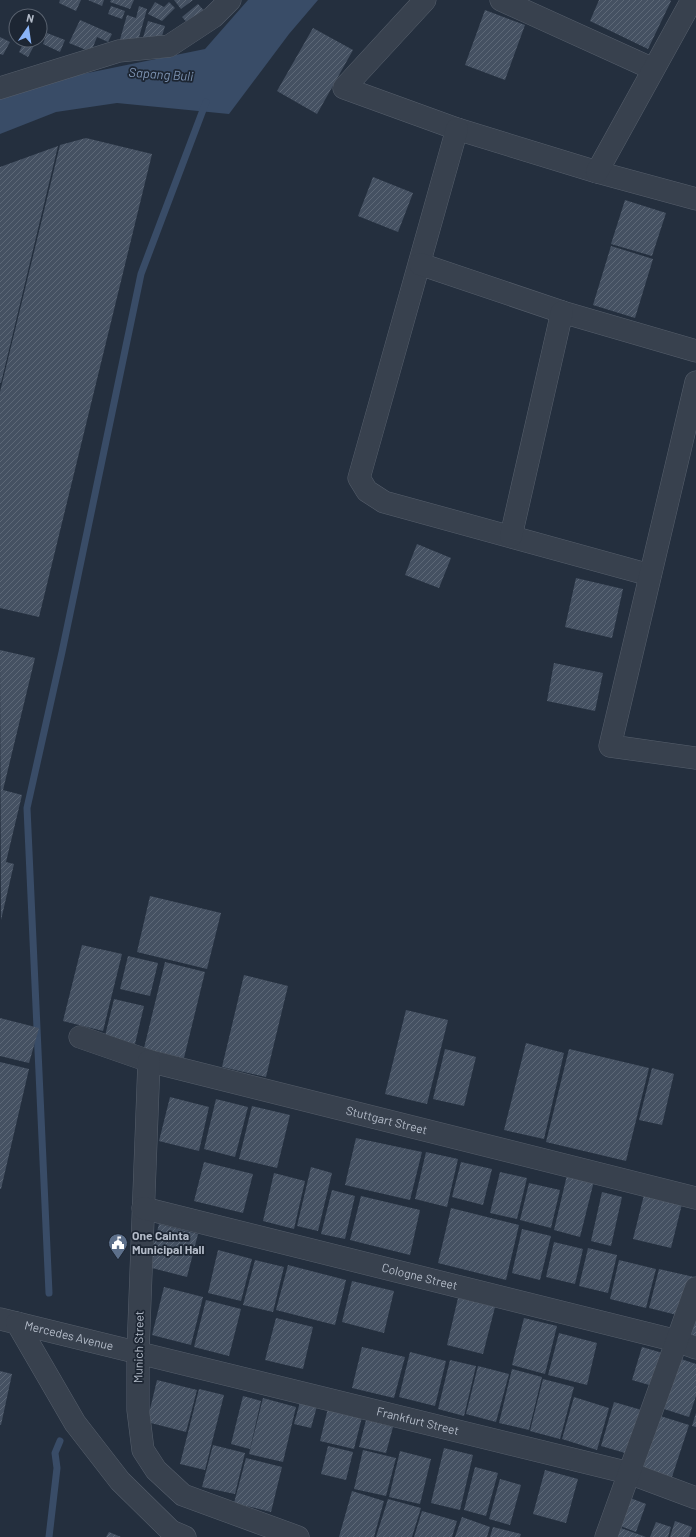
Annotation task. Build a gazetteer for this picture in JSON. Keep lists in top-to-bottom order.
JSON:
{
  "streets": {
    "street": [
      "Stuttgart Street",
      "Cologne Street",
      "Mercedes Avenue",
      "Munich Street",
      "Frankfurt Street"
    ]
  },
  "crossings": [
    ["Stuttgart Street", "Munich Street"],
    ["Cologne Street", "Munich Street"],
    ["Mercedes Avenue", "Munich Street"],
    ["Mercedes Avenue", "Frankfurt Street"],
    ["Munich Street", "Frankfurt Street"]
  ],
  "water": ["Sapang Buli"],
  "places": {
    "public building": ["One Cainta Municipal Hall"]
  },
  "north": "top"
}
